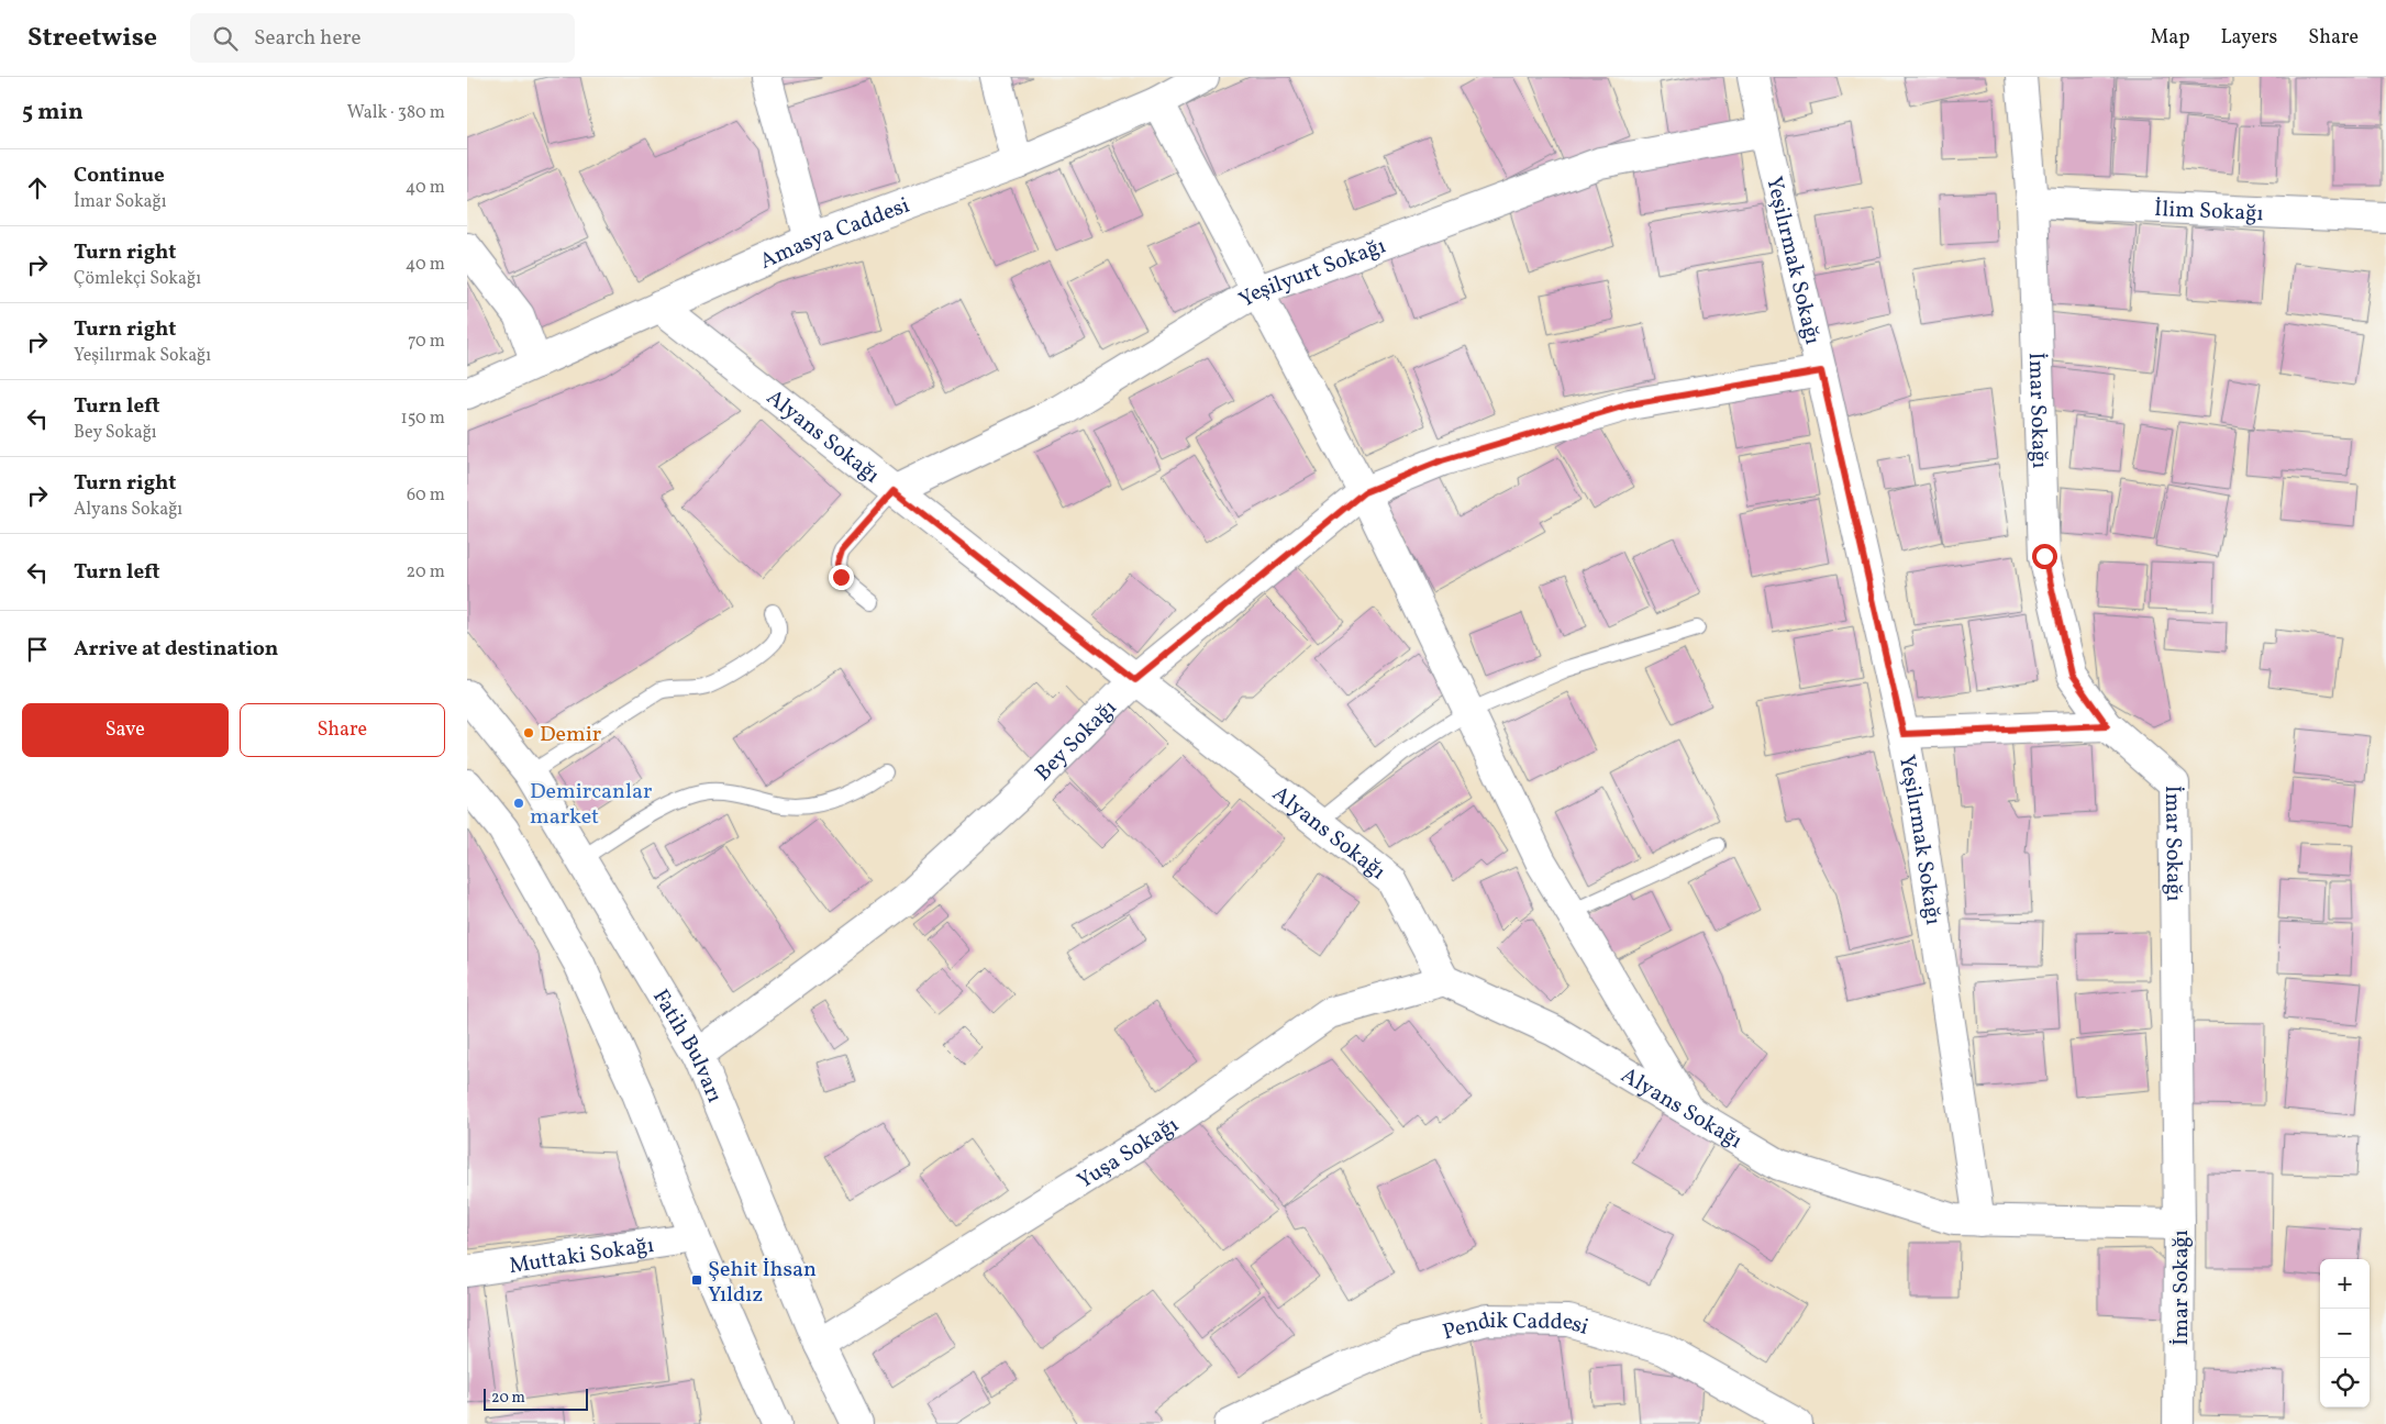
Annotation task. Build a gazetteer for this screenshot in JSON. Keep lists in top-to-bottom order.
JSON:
{
  "streets": {
    "street": [
      "İlim Sokağı",
      "Amasya Caddesi",
      "Yeşilırmak Sokağı",
      "Yeşilyurt Sokağı",
      "İmar Sokağı",
      "Alyans Sokağı",
      "Bey Sokağı",
      "Fatih Bulvarı",
      "Yuşa Sokağı",
      "Muttaki Sokağı",
      "Pendik Caddesi"
    ]
  },
  "crossings": [
    ["İlim Sokağı", "İmar Sokağı"],
    ["Amasya Caddesi", "Alyans Sokağı"],
    ["Yeşilırmak Sokağı", "Yeşilyurt Sokağı"],
    ["Yeşilırmak Sokağı", "Alyans Sokağı"],
    ["Yeşilırmak Sokağı", "Bey Sokağı"],
    ["Yeşilyurt Sokağı", "Alyans Sokağı"],
    ["İmar Sokağı", "Alyans Sokağı"],
    ["Alyans Sokağı", "Bey Sokağı"],
    ["Alyans Sokağı", "Yuşa Sokağı"],
    ["Bey Sokağı", "Fatih Bulvarı"],
    ["Fatih Bulvarı", "Yuşa Sokağı"]
  ],
  "places": {
    "other": ["Demir", "Demircanlar market"],
    "transit": ["Şehit İhsan Yıldız"]
  },
  "scale_bar": "20 m",
  "page": {
    "header": "Streetwise",
    "search": "Search here",
    "nav": ["Map", "Layers", "Share"],
    "heading": ["5 min", "Walk · 380 m"],
    "list": [
      ["Continue", "İmar Sokağı", "40 m"],
      ["Turn right", "Çömlekçi Sokağı", "40 m"],
      ["Turn right", "Yeşilırmak Sokağı", "70 m"],
      ["Turn left", "Bey Sokağı", "150 m"],
      ["Turn right", "Alyans Sokağı", "60 m"],
      ["Turn left", "20 m"],
      "Arrive at destination"
    ],
    "buttons": ["Save", "Share"],
    "map_buttons": ["+", "−"],
    "scale": "20 m"
  }
}
